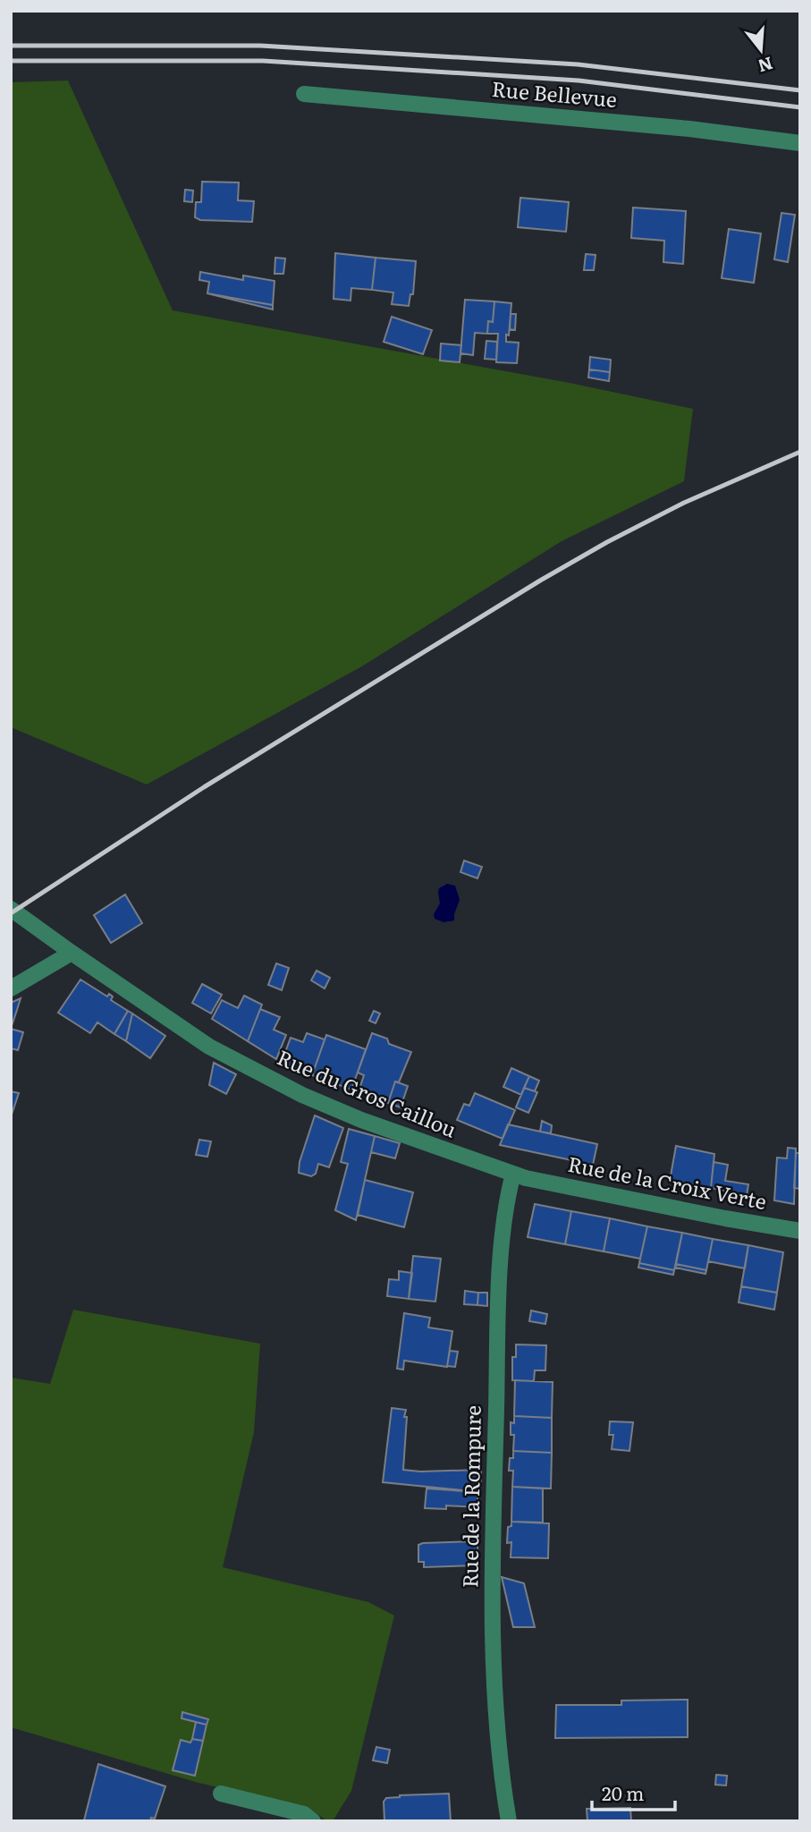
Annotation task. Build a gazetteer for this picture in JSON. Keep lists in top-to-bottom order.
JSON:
{
  "streets": {
    "street": [
      "Rue Bellevue",
      "Rue du Gros Caillou",
      "Rue de la Croix Verte",
      "Rue de la Rompure"
    ]
  },
  "crossings": [
    ["Rue du Gros Caillou", "Rue de la Croix Verte"],
    ["Rue du Gros Caillou", "Rue de la Rompure"],
    ["Rue de la Croix Verte", "Rue de la Rompure"]
  ],
  "scale_bar": "20 m",
  "north": "bottom"
}
